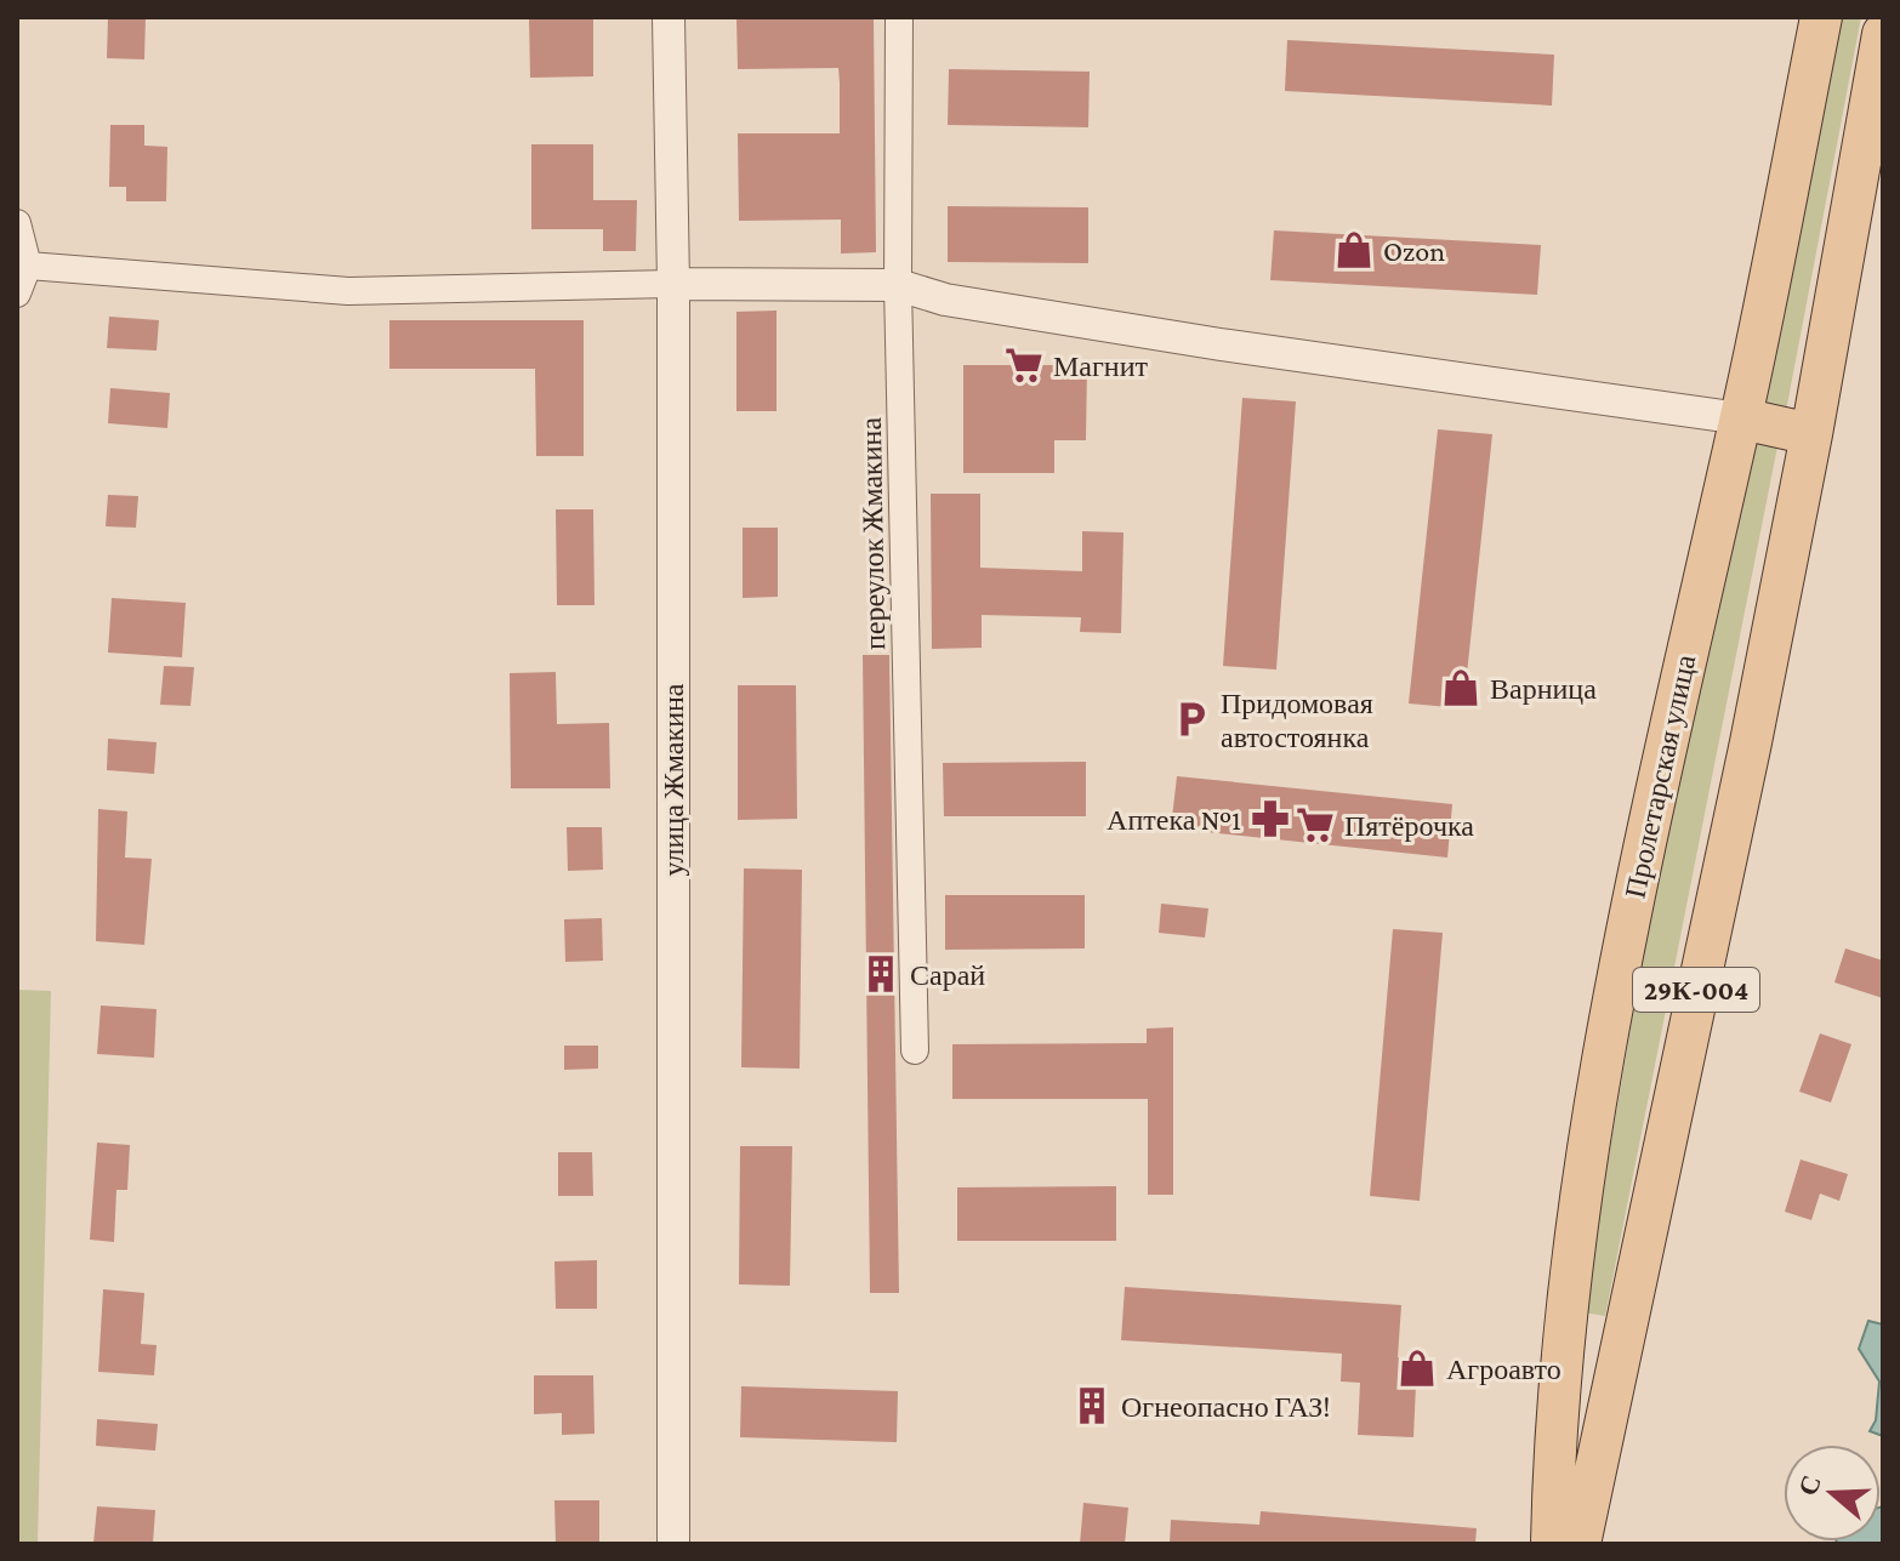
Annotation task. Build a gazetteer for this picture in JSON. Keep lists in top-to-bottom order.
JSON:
{
  "streets": {
    "main road": ["Пролетарская улица", "29К-004"],
    "street": ["переулок Жмакина", "улица Жмакина"]
  },
  "places": {
    "shop": ["Ozon", "Варница", "Агроавто"],
    "supermarket": ["Магнит", "Пятёрочка"],
    "parking": ["Придомовая автостоянка"],
    "pharmacy": ["Аптека №1"],
    "building": ["Сарай", "Огнеопасно ГАЗ!"]
  },
  "north": "left"
}
